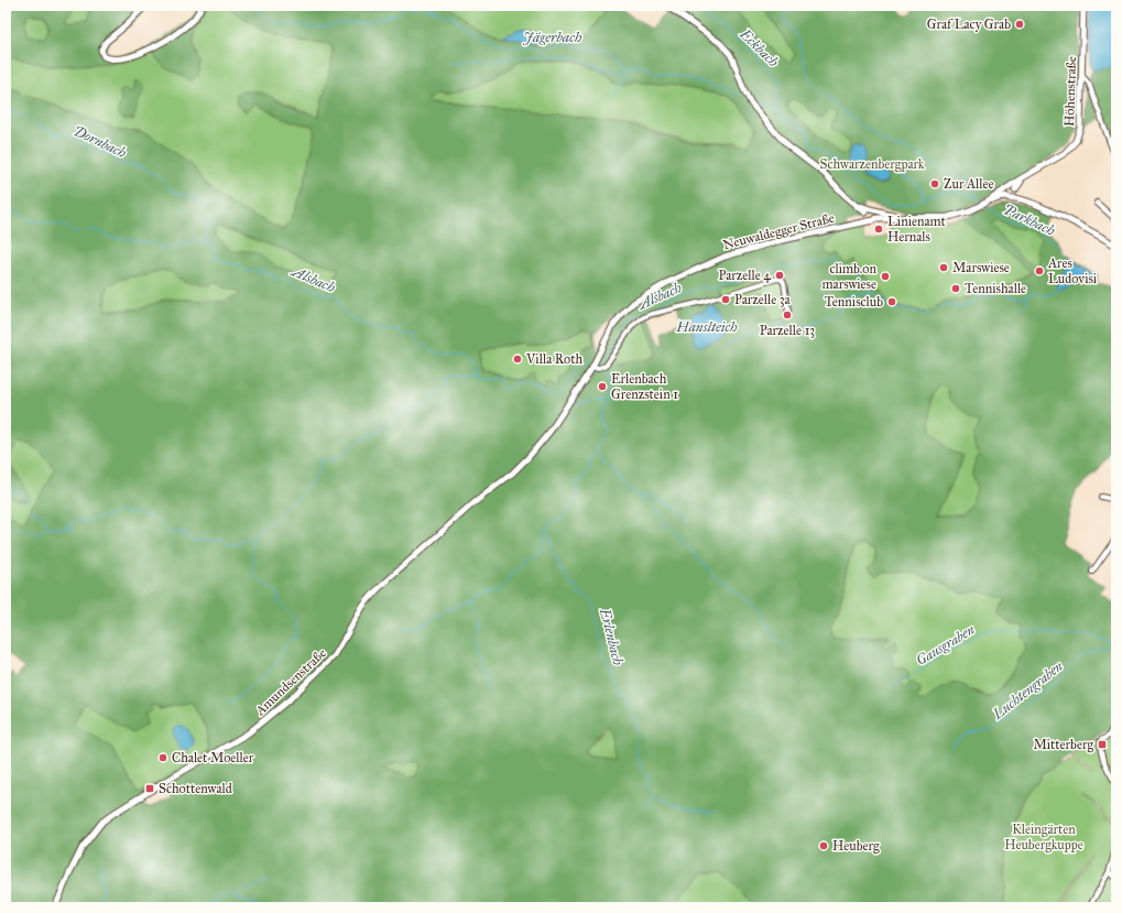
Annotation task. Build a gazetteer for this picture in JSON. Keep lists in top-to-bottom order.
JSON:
{
  "streets": {
    "main road": ["Höhenstraße", "Neuwaldegger Straße", "Amundsenstraße"]
  },
  "crossings": [
    ["Neuwaldegger Straße", "Amundsenstraße"]
  ],
  "water": [
    "Jägerbach",
    "Eckbach",
    "Dornbach",
    "Parkbach",
    "Alsbach",
    "Hanslteich",
    "Erlenbach",
    "Gausgraben",
    "Luchtengraben"
  ],
  "parks": ["Schwarzenbergpark", "Kleingärten Heubergkuppe"],
  "places": {
    "other": [
      "Graf Lacy Grab",
      "Zur Allee",
      "Linienamt Hernals",
      "Marswiese",
      "Ares Ludovisi",
      "Parzelle 4",
      "climb.on marswiese",
      "Tennishalle",
      "Parzelle 3a",
      "Tennisclub",
      "Parzelle 13",
      "Villa Roth",
      "Erlenbach Grenzstein 1",
      "Chalet Moeller",
      "Heuberg"
    ],
    "transit": ["Mitterberg", "Schottenwald"]
  }
}
